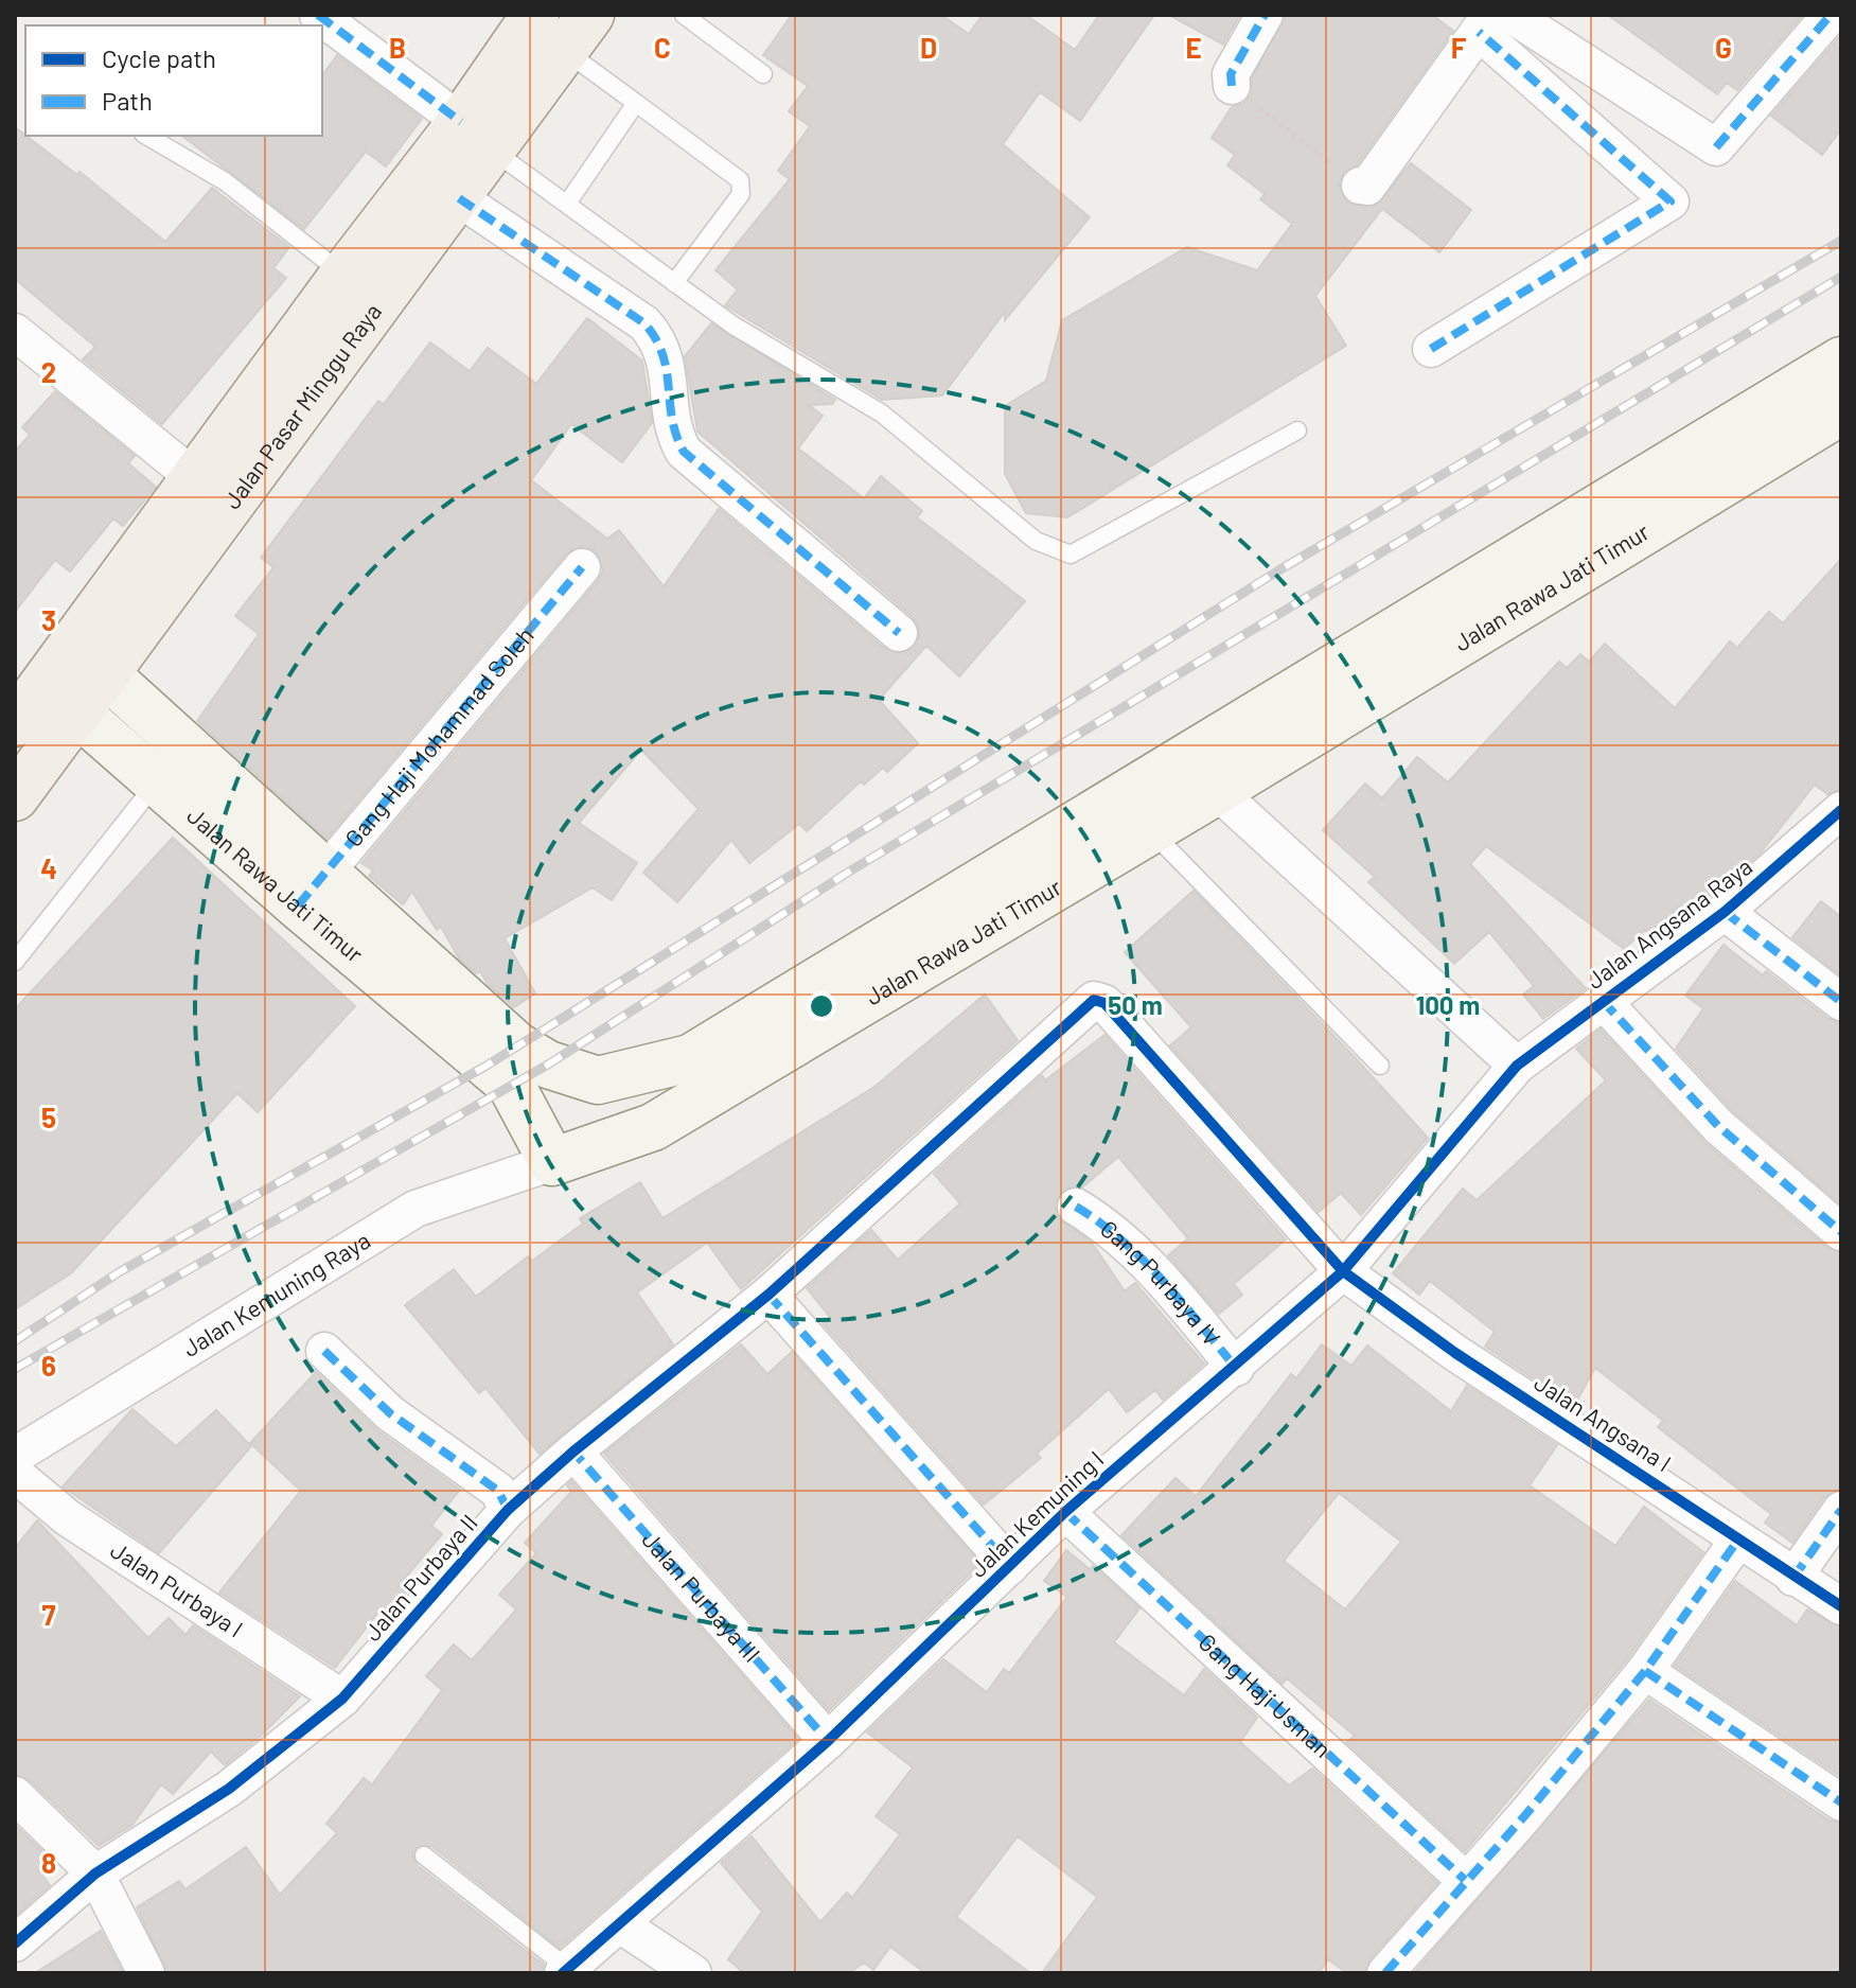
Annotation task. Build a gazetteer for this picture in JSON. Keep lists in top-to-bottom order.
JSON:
{
  "streets": {
    "main road": ["Jalan Pasar Minggu Raya", "Jalan Rawa Jati Timur"],
    "street": [
      "Gang Haji Mohammad Soleh",
      "Jalan Angsana Raya",
      "Gang Purbaya IV",
      "Jalan Kemuning Raya",
      "Jalan Angsana I",
      "Jalan Kemuning I",
      "Jalan Purbaya II",
      "Jalan Purbaya I",
      "Jalan Purbaya III",
      "Gang Haji Usman"
    ]
  },
  "crossings": [
    ["Jalan Pasar Minggu Raya", "Jalan Rawa Jati Timur"],
    ["Jalan Rawa Jati Timur", "Gang Haji Mohammad Soleh"],
    ["Jalan Rawa Jati Timur", "Jalan Kemuning Raya"],
    ["Jalan Angsana Raya", "Jalan Kemuning I"],
    ["Gang Purbaya IV", "Jalan Kemuning I"],
    ["Jalan Angsana I", "Jalan Kemuning I"],
    ["Jalan Angsana I", "Jalan Purbaya II"],
    ["Jalan Kemuning I", "Jalan Purbaya III"],
    ["Jalan Kemuning I", "Gang Haji Usman"],
    ["Jalan Purbaya II", "Jalan Purbaya I"],
    ["Jalan Purbaya II", "Jalan Purbaya III"]
  ],
  "legend": ["Cycle path", "Path"],
  "grid": {
    "columns": [
      "B",
      "C",
      "D",
      "E",
      "F",
      "G"
    ],
    "rows": [
      "2",
      "3",
      "4",
      "5",
      "6",
      "7",
      "8"
    ]
  },
  "rings": ["50 m", "100 m"]
}
